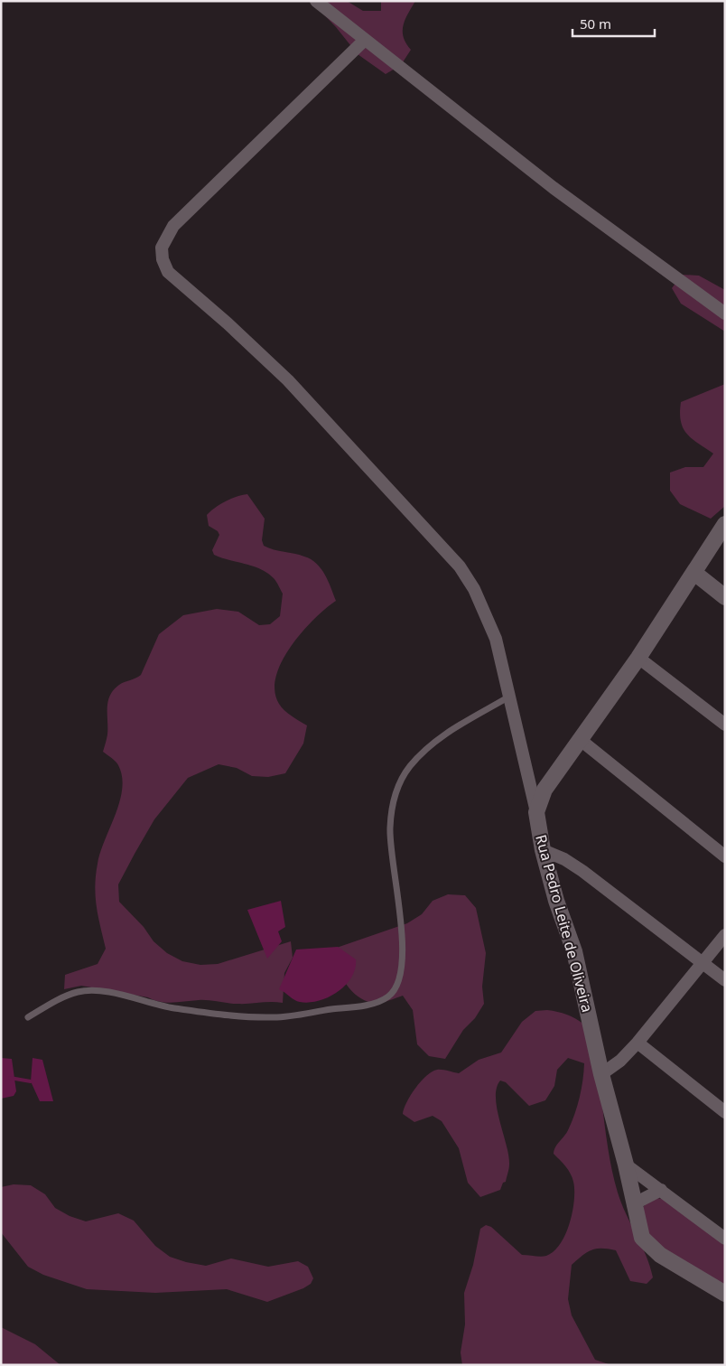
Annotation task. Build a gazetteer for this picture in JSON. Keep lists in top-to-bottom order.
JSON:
{
  "streets": {
    "street": ["Rua Pedro Leite de Oliveira"]
  },
  "scale_bar": "50 m"
}
